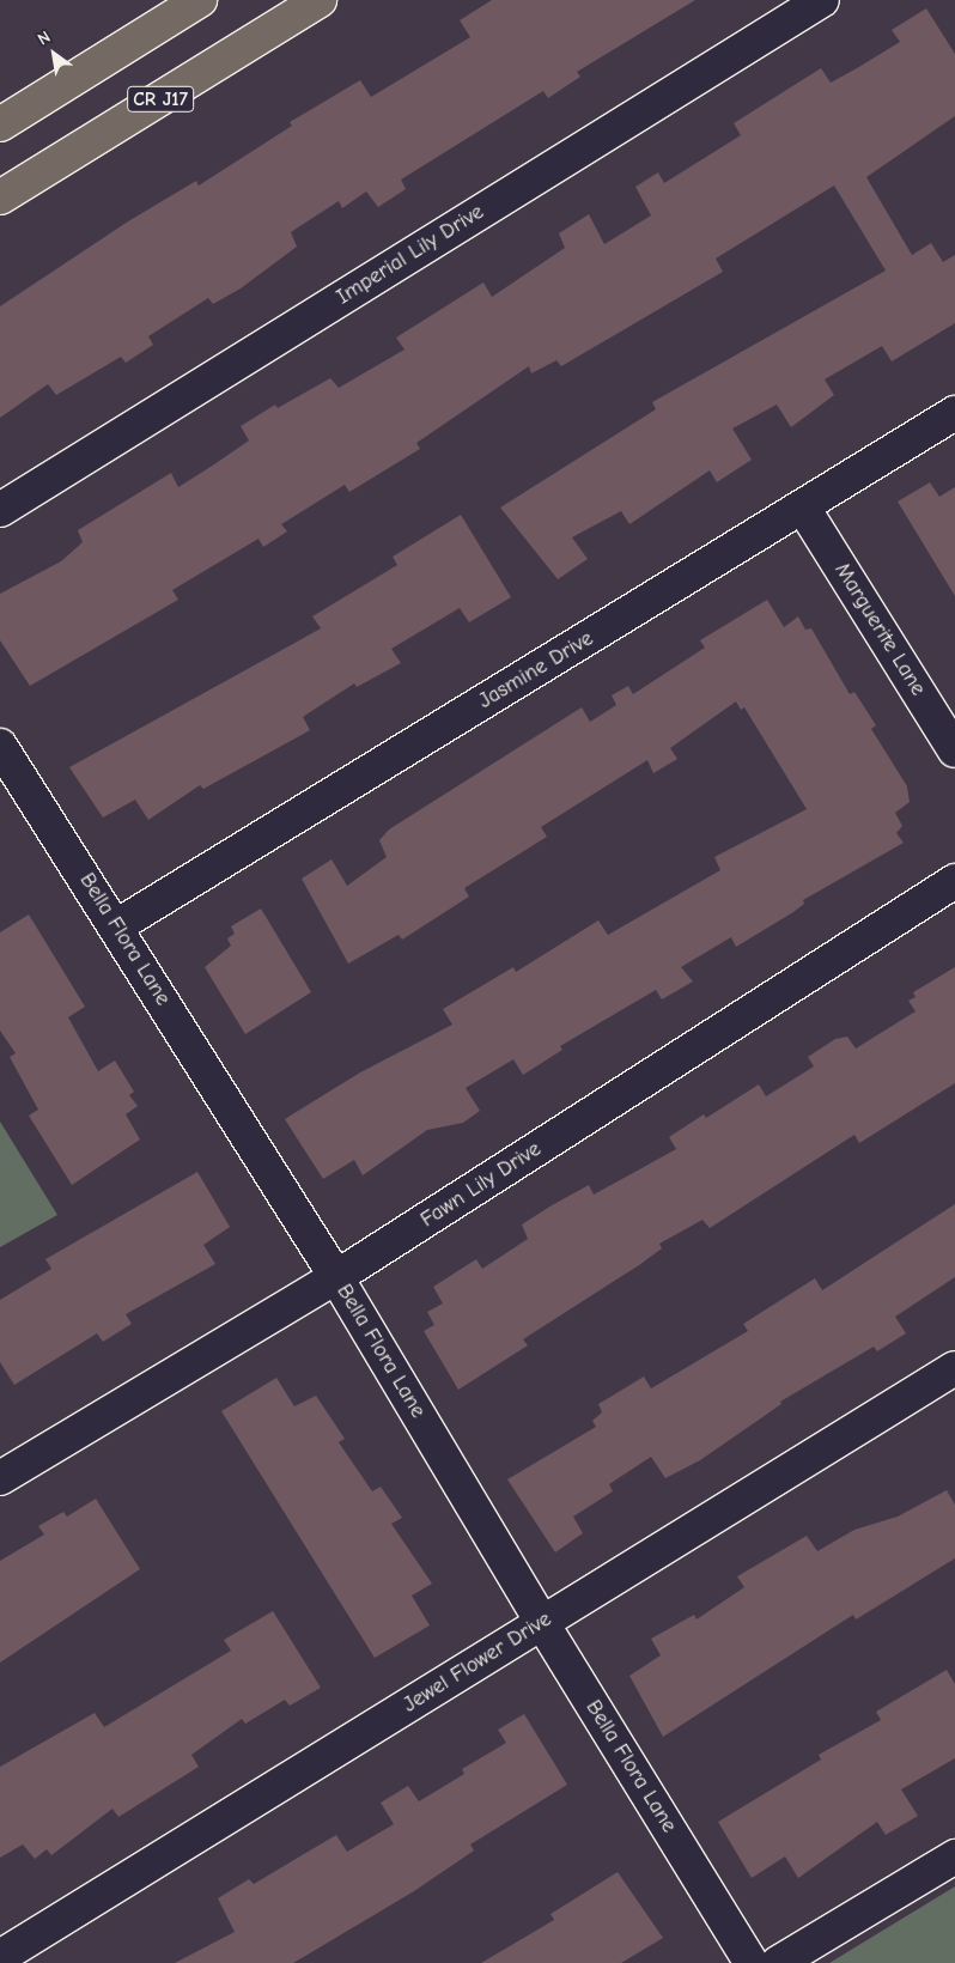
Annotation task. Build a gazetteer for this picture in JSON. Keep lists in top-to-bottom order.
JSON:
{
  "streets": {
    "main road": ["CR J17"],
    "street": [
      "Imperial Lily Drive",
      "Marguerite Lane",
      "Jasmine Drive",
      "Bella Flora Lane",
      "Fawn Lily Drive",
      "Jewel Flower Drive"
    ]
  },
  "crossings": [
    ["Marguerite Lane", "Jasmine Drive"],
    ["Jasmine Drive", "Bella Flora Lane"],
    ["Bella Flora Lane", "Fawn Lily Drive"],
    ["Bella Flora Lane", "Jewel Flower Drive"]
  ],
  "north": "top left"
}
